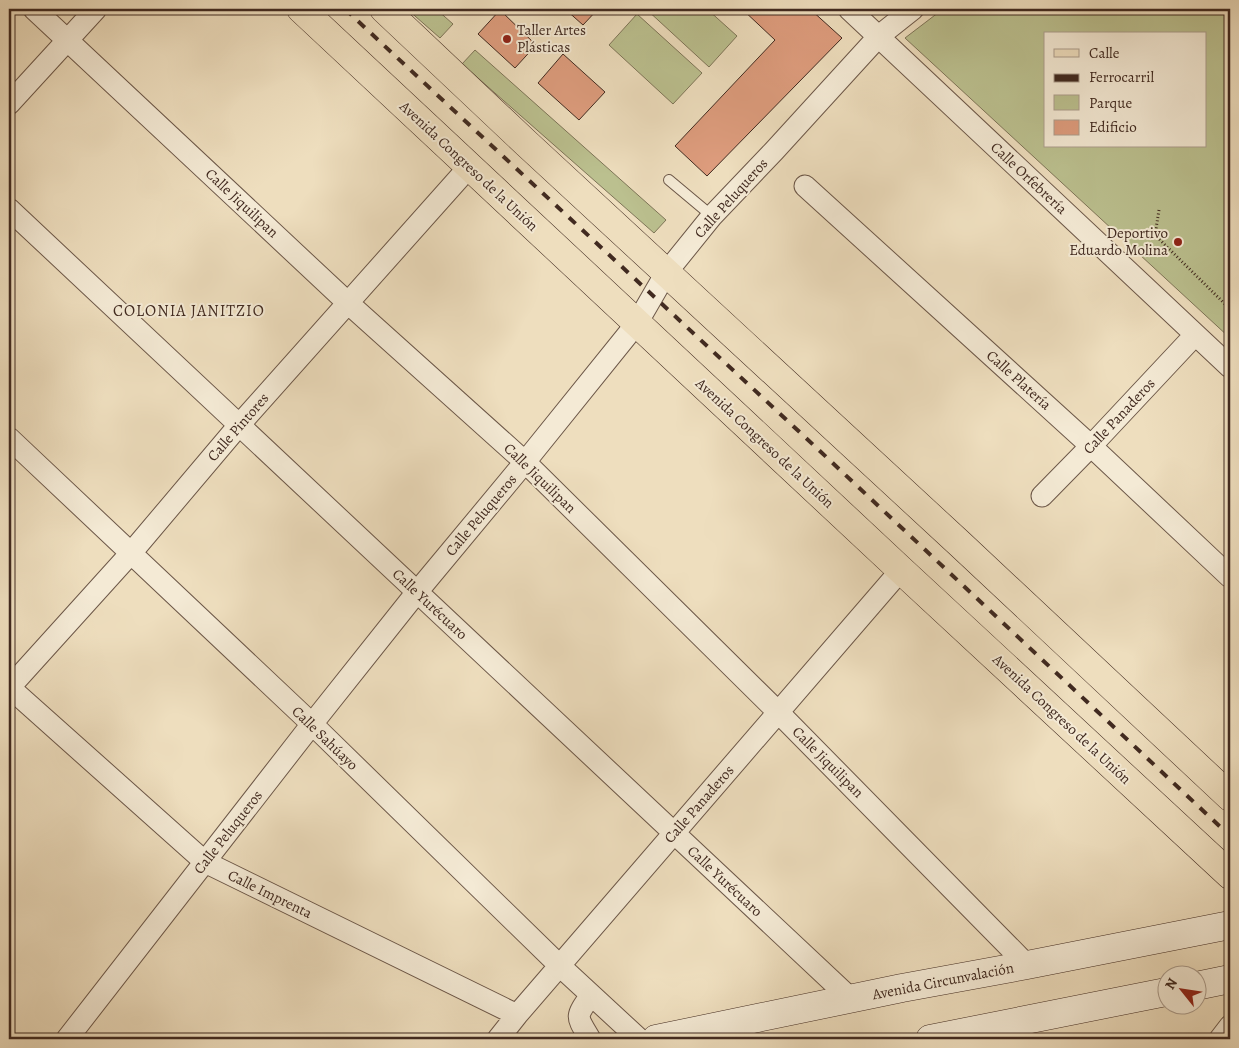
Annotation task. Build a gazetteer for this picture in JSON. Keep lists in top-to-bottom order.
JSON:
{
  "streets": {
    "main road": ["Avenida Congreso de la Unión", "Avenida Circunvalación"],
    "street": [
      "Calle Orfebrería",
      "Calle Peluqueros",
      "Calle Jiquilipan",
      "Calle Platería",
      "Calle Panaderos",
      "Calle Pintores",
      "Calle Yurécuaro",
      "Calle Sahúayo",
      "Calle Imprenta"
    ]
  },
  "crossings": [
    ["Avenida Congreso de la Unión", "Calle Peluqueros"],
    ["Avenida Congreso de la Unión", "Calle Panaderos"],
    ["Avenida Congreso de la Unión", "Calle Pintores"],
    ["Calle Orfebrería", "Calle Peluqueros"],
    ["Calle Orfebrería", "Calle Panaderos"],
    ["Calle Peluqueros", "Calle Jiquilipan"],
    ["Calle Peluqueros", "Calle Yurécuaro"],
    ["Calle Peluqueros", "Calle Sahúayo"],
    ["Calle Peluqueros", "Calle Imprenta"],
    ["Calle Jiquilipan", "Calle Panaderos"],
    ["Calle Jiquilipan", "Calle Pintores"],
    ["Calle Jiquilipan", "Avenida Circunvalación"],
    ["Calle Platería", "Calle Panaderos"],
    ["Calle Panaderos", "Calle Yurécuaro"],
    ["Calle Panaderos", "Calle Sahúayo"],
    ["Calle Panaderos", "Calle Imprenta"],
    ["Calle Pintores", "Calle Yurécuaro"],
    ["Calle Pintores", "Calle Sahúayo"],
    ["Calle Pintores", "Calle Imprenta"],
    ["Calle Yurécuaro", "Avenida Circunvalación"]
  ],
  "districts": ["COLONIA JANITZIO"],
  "places": ["Taller Artes Plásticas", "Deportivo Eduardo Molina"],
  "legend": [
    "Calle",
    "Ferrocarril",
    "Parque",
    "Edificio"
  ],
  "north": "top left"
}
